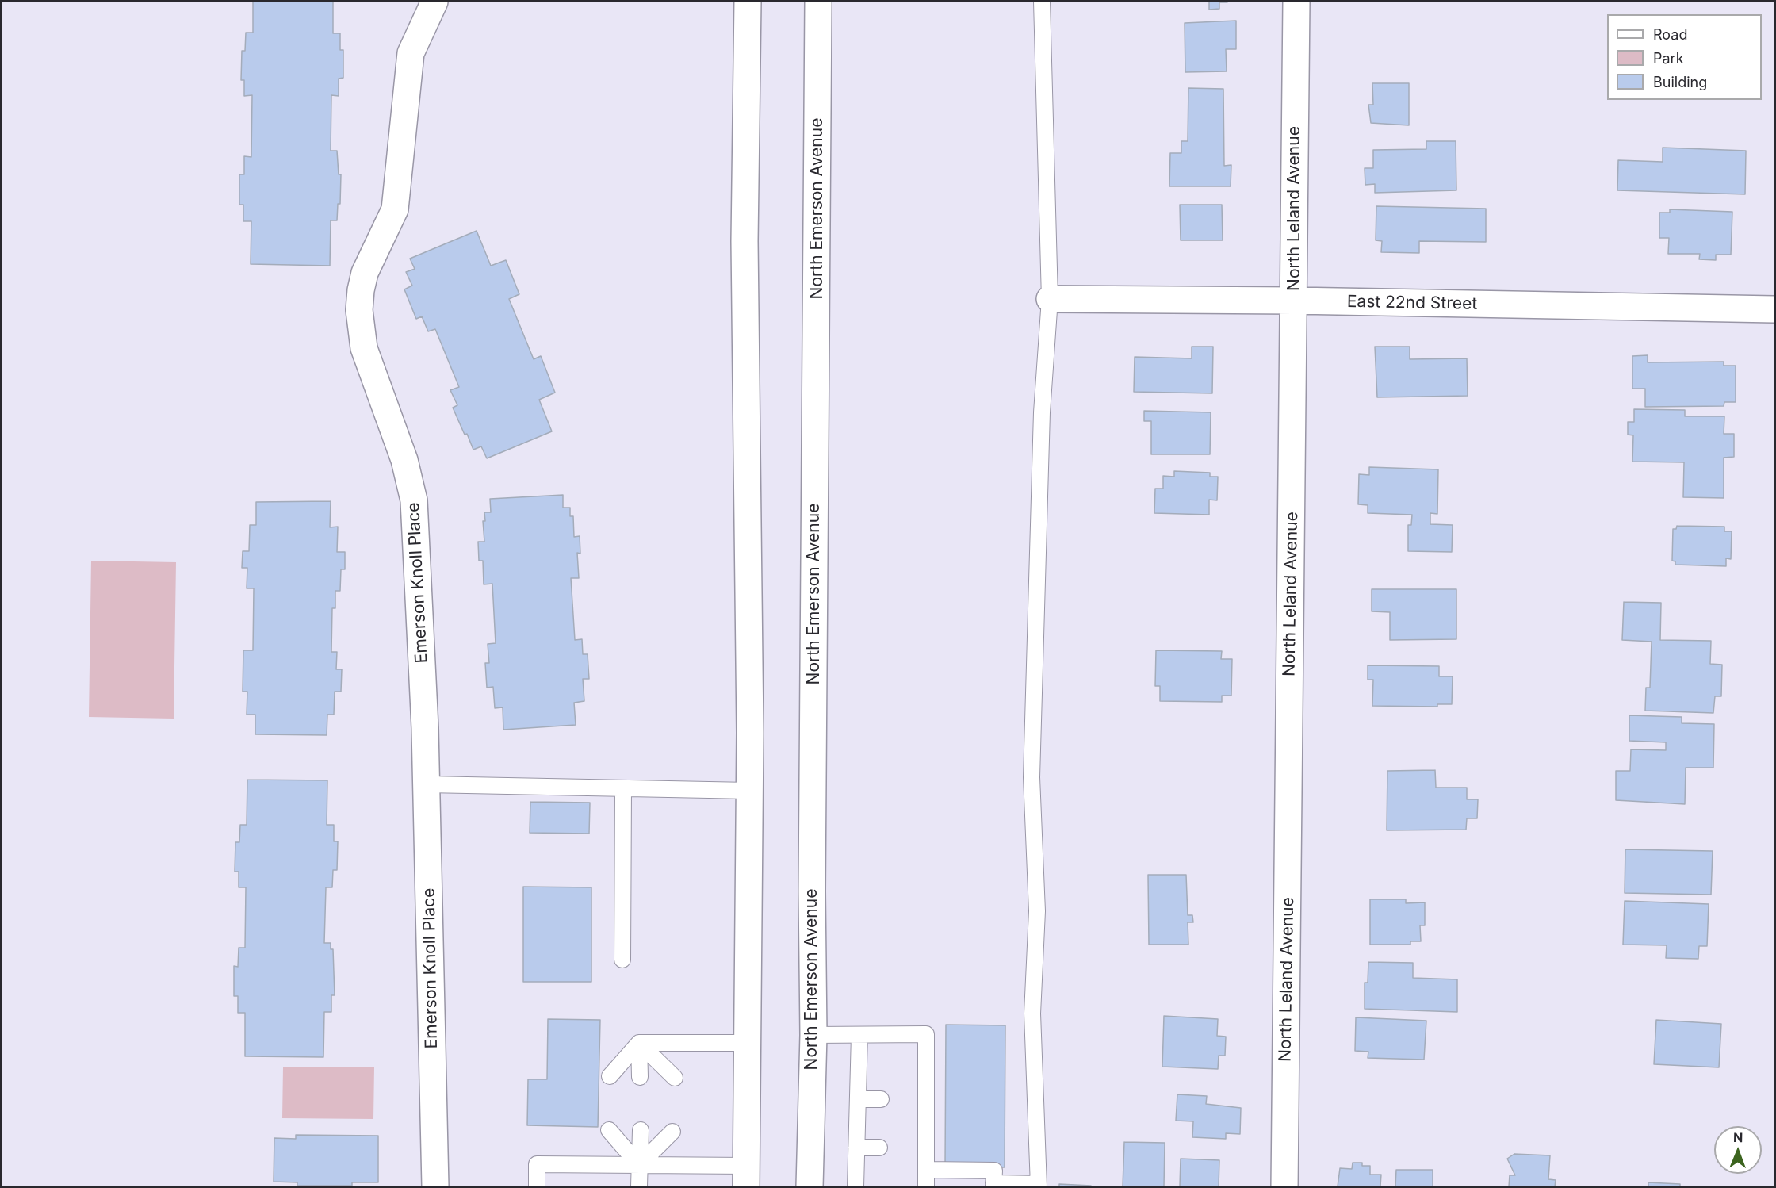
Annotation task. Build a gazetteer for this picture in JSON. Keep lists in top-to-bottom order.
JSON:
{
  "streets": {
    "street": [
      "North Emerson Avenue",
      "North Leland Avenue",
      "East 22nd Street",
      "Emerson Knoll Place"
    ]
  },
  "crossings": [
    ["North Leland Avenue", "East 22nd Street"]
  ],
  "legend": ["Road", "Park", "Building"],
  "north": "top"
}
